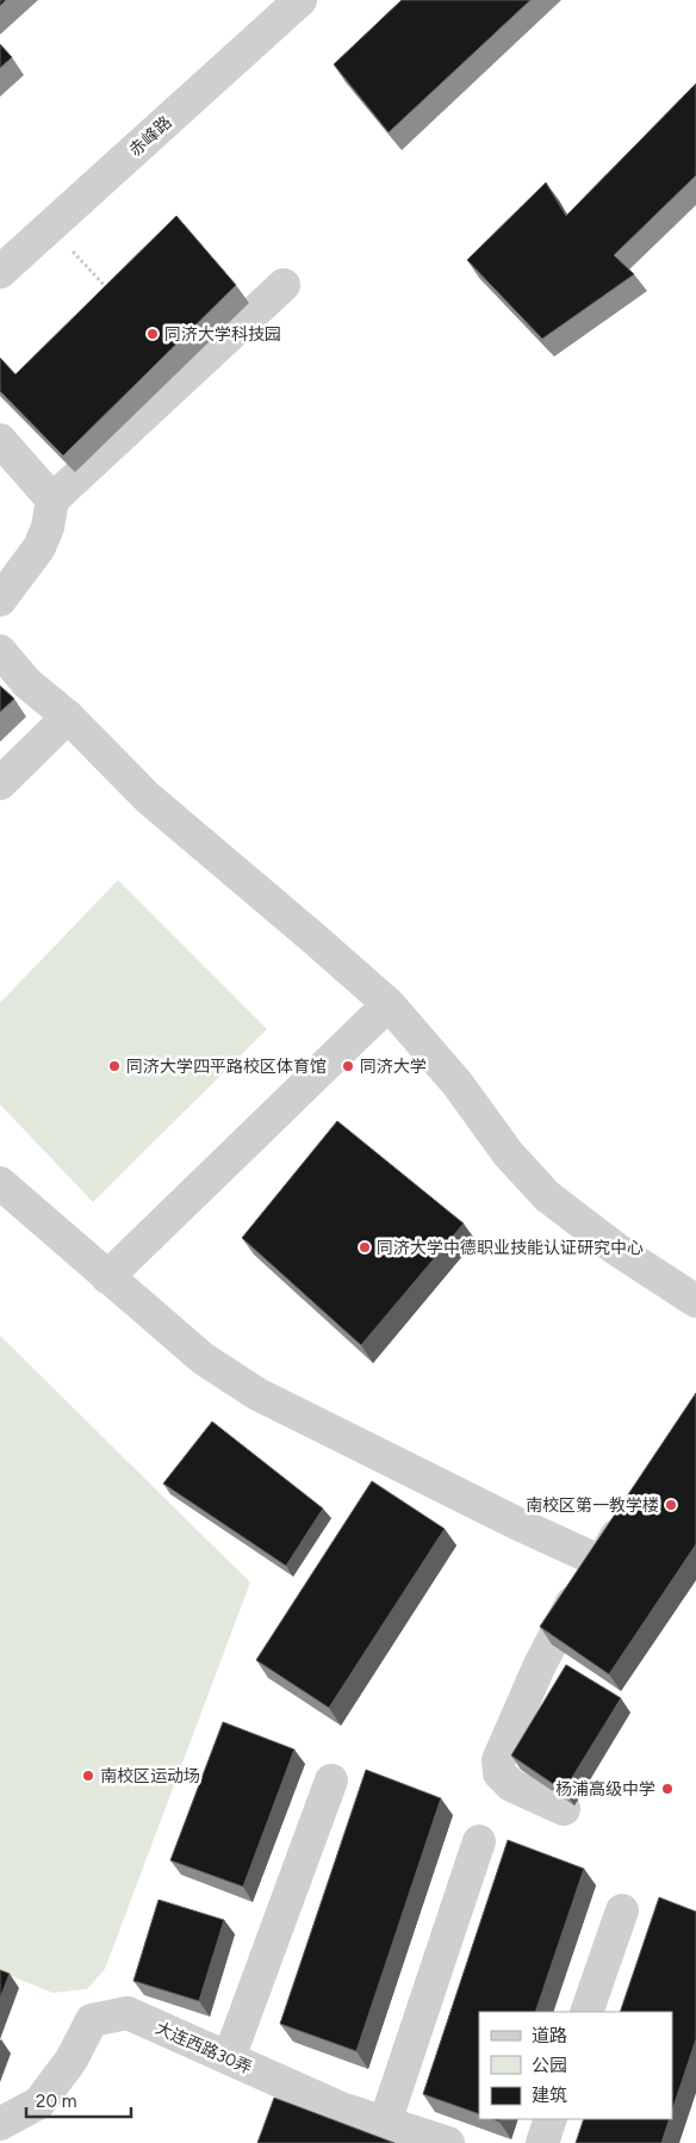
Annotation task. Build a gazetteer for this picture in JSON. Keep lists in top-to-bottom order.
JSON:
{
  "streets": {
    "street": ["赤峰路", "大连西路30弄"]
  },
  "places": [
    "同济大学科技园",
    "同济大学四平路校区体育馆",
    "同济大学",
    "同济大学中德职业技能认证研究中心",
    "南校区第一教学楼",
    "南校区运动场",
    "杨浦高级中学"
  ],
  "legend": ["道路", "公园", "建筑"],
  "scale_bar": "20 m"
}
